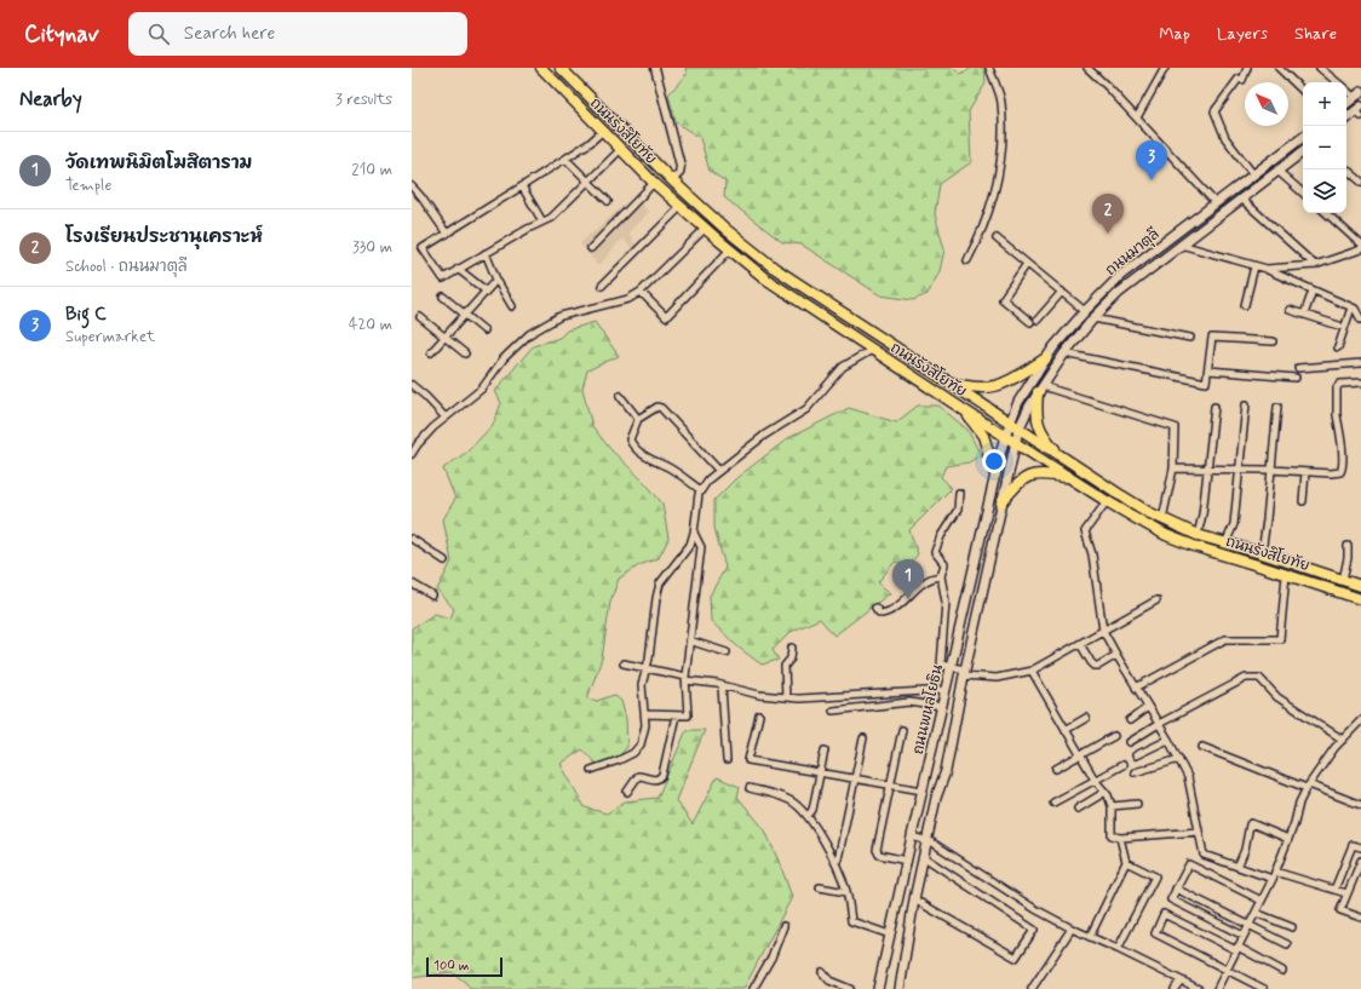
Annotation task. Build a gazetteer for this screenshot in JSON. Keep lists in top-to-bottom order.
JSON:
{
  "streets": {
    "main road": ["ถนนรังสิโยทัย", "ถนนมาตุลี", "ถนนพหลโยธิน"]
  },
  "crossings": [
    ["ถนนรังสิโยทัย", "ถนนมาตุลี"],
    ["ถนนรังสิโยทัย", "ถนนพหลโยธิน"],
    ["ถนนมาตุลี", "ถนนพหลโยธิน"]
  ],
  "scale_bar": "100 m",
  "north": "top left",
  "page": {
    "header": "Citynav",
    "search": "Search here",
    "nav": ["Map", "Layers", "Share"],
    "heading": ["Nearby", "3 results"],
    "map_buttons": ["+", "−"],
    "list": [
      {
        "mark": "1",
        "name": "วัดเทพนิมิตโฆสิตาราม",
        "note": "Temple",
        "value": "210 m"
      },
      {
        "mark": "2",
        "name": "โรงเรียนประชานุเคราะห์",
        "note": "School · ถนนมาตุลี",
        "value": "330 m"
      },
      {
        "mark": "3",
        "name": "Big C",
        "note": "Supermarket",
        "value": "420 m"
      }
    ],
    "pins": ["3", "2", "1"],
    "scale": "100 m"
  }
}
